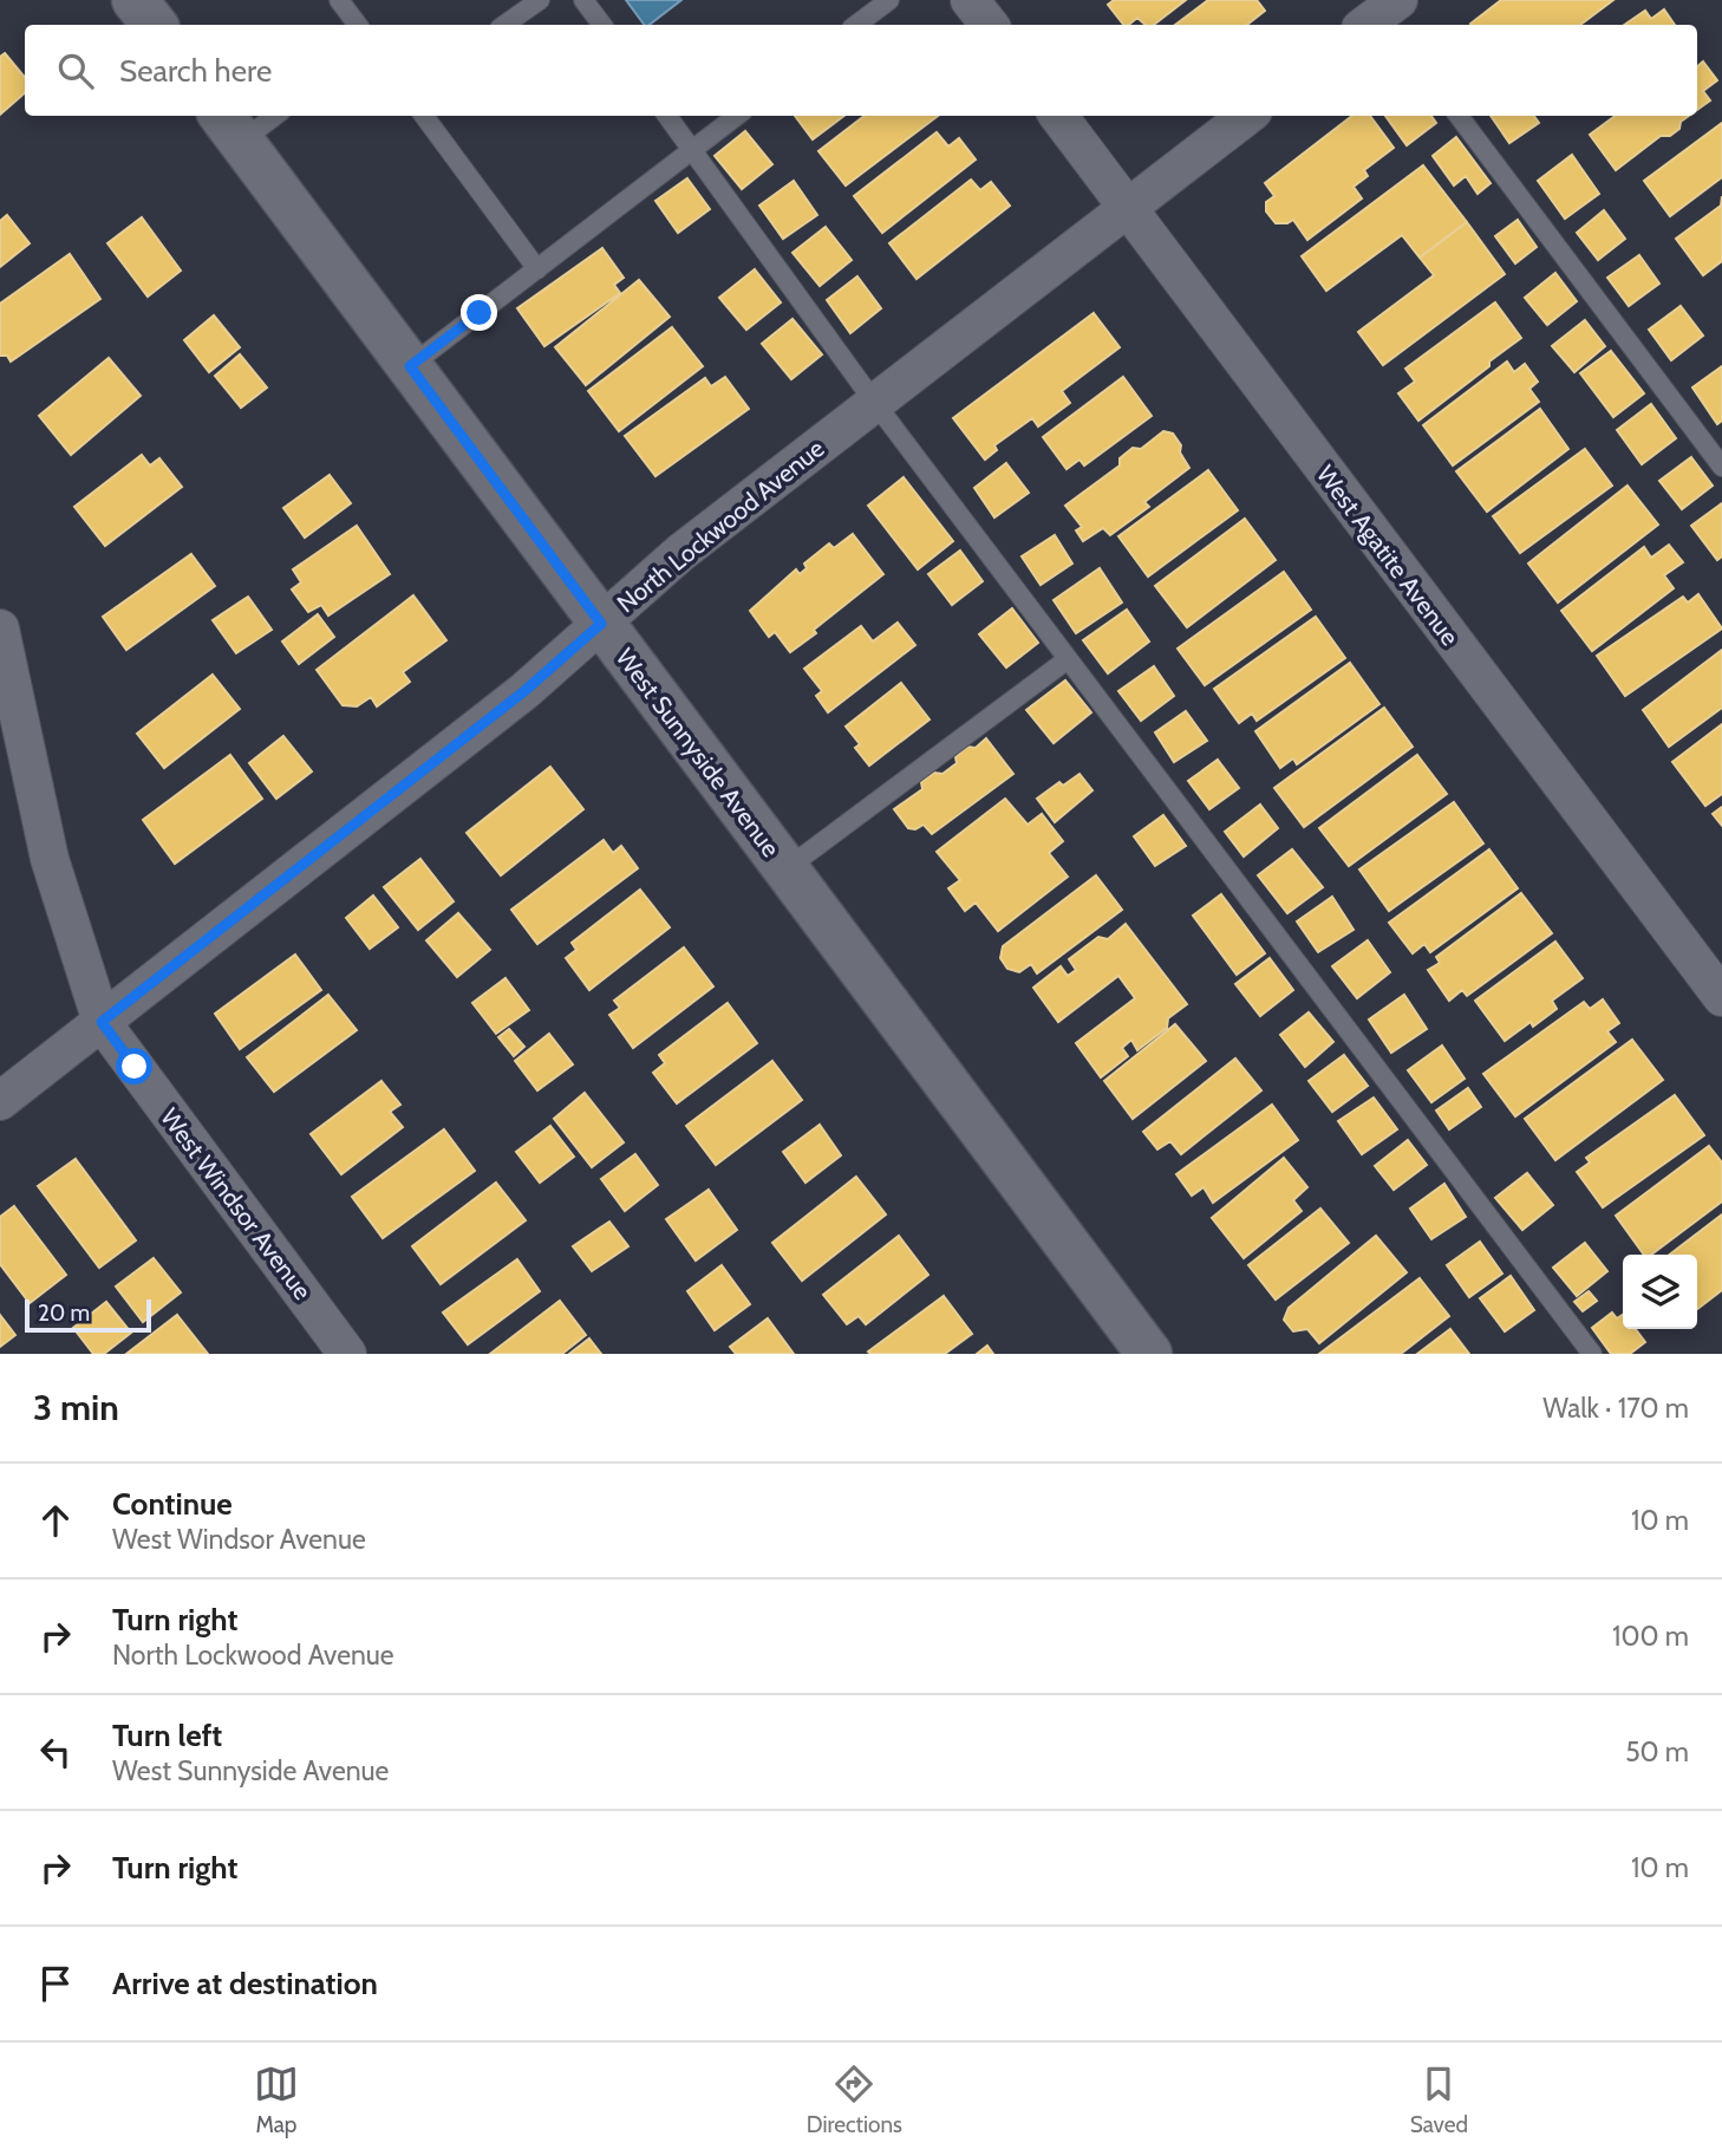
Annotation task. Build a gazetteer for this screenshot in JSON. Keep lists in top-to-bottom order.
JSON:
{
  "streets": {
    "street": [
      "North Lockwood Avenue",
      "West Agatite Avenue",
      "West Sunnyside Avenue",
      "West Windsor Avenue"
    ]
  },
  "crossings": [
    ["North Lockwood Avenue", "West Agatite Avenue"],
    ["North Lockwood Avenue", "West Sunnyside Avenue"],
    ["North Lockwood Avenue", "West Windsor Avenue"]
  ],
  "scale_bar": "20 m",
  "page": {
    "search": "Search here",
    "scale": "20 m",
    "heading": ["3 min", "Walk · 170 m"],
    "list": [
      ["Continue", "West Windsor Avenue", "10 m"],
      ["Turn right", "North Lockwood Avenue", "100 m"],
      ["Turn left", "West Sunnyside Avenue", "50 m"],
      ["Turn right", "10 m"],
      "Arrive at destination"
    ],
    "nav": ["Map", "Directions", "Saved"]
  }
}
